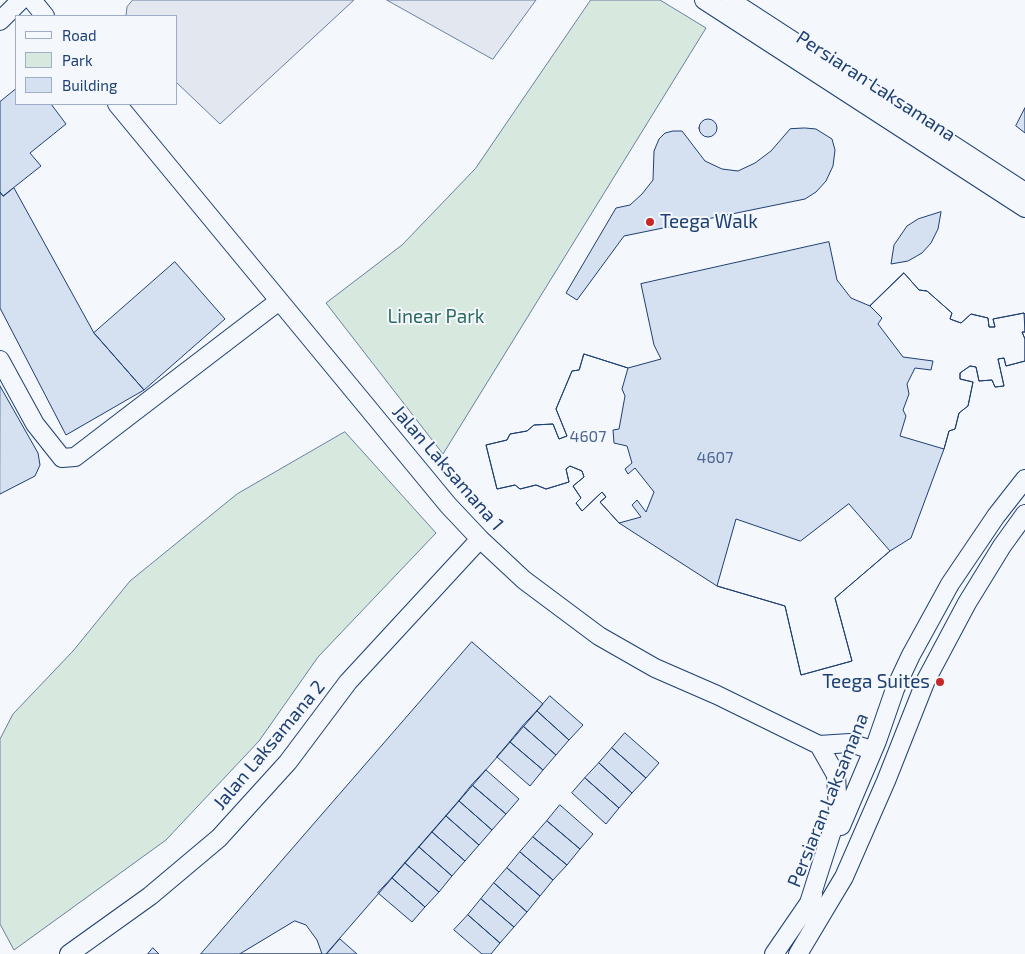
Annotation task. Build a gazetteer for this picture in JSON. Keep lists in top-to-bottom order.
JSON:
{
  "streets": {
    "street": ["Persiaran Laksamana", "Jalan Laksamana 1", "Jalan Laksamana 2"]
  },
  "crossings": [
    ["Jalan Laksamana 1", "Jalan Laksamana 2"]
  ],
  "parks": ["Linear Park"],
  "places": ["Teega Walk", "Teega Suites"],
  "house_numbers": ["4607", "4607"],
  "legend": ["Road", "Park", "Building"]
}
